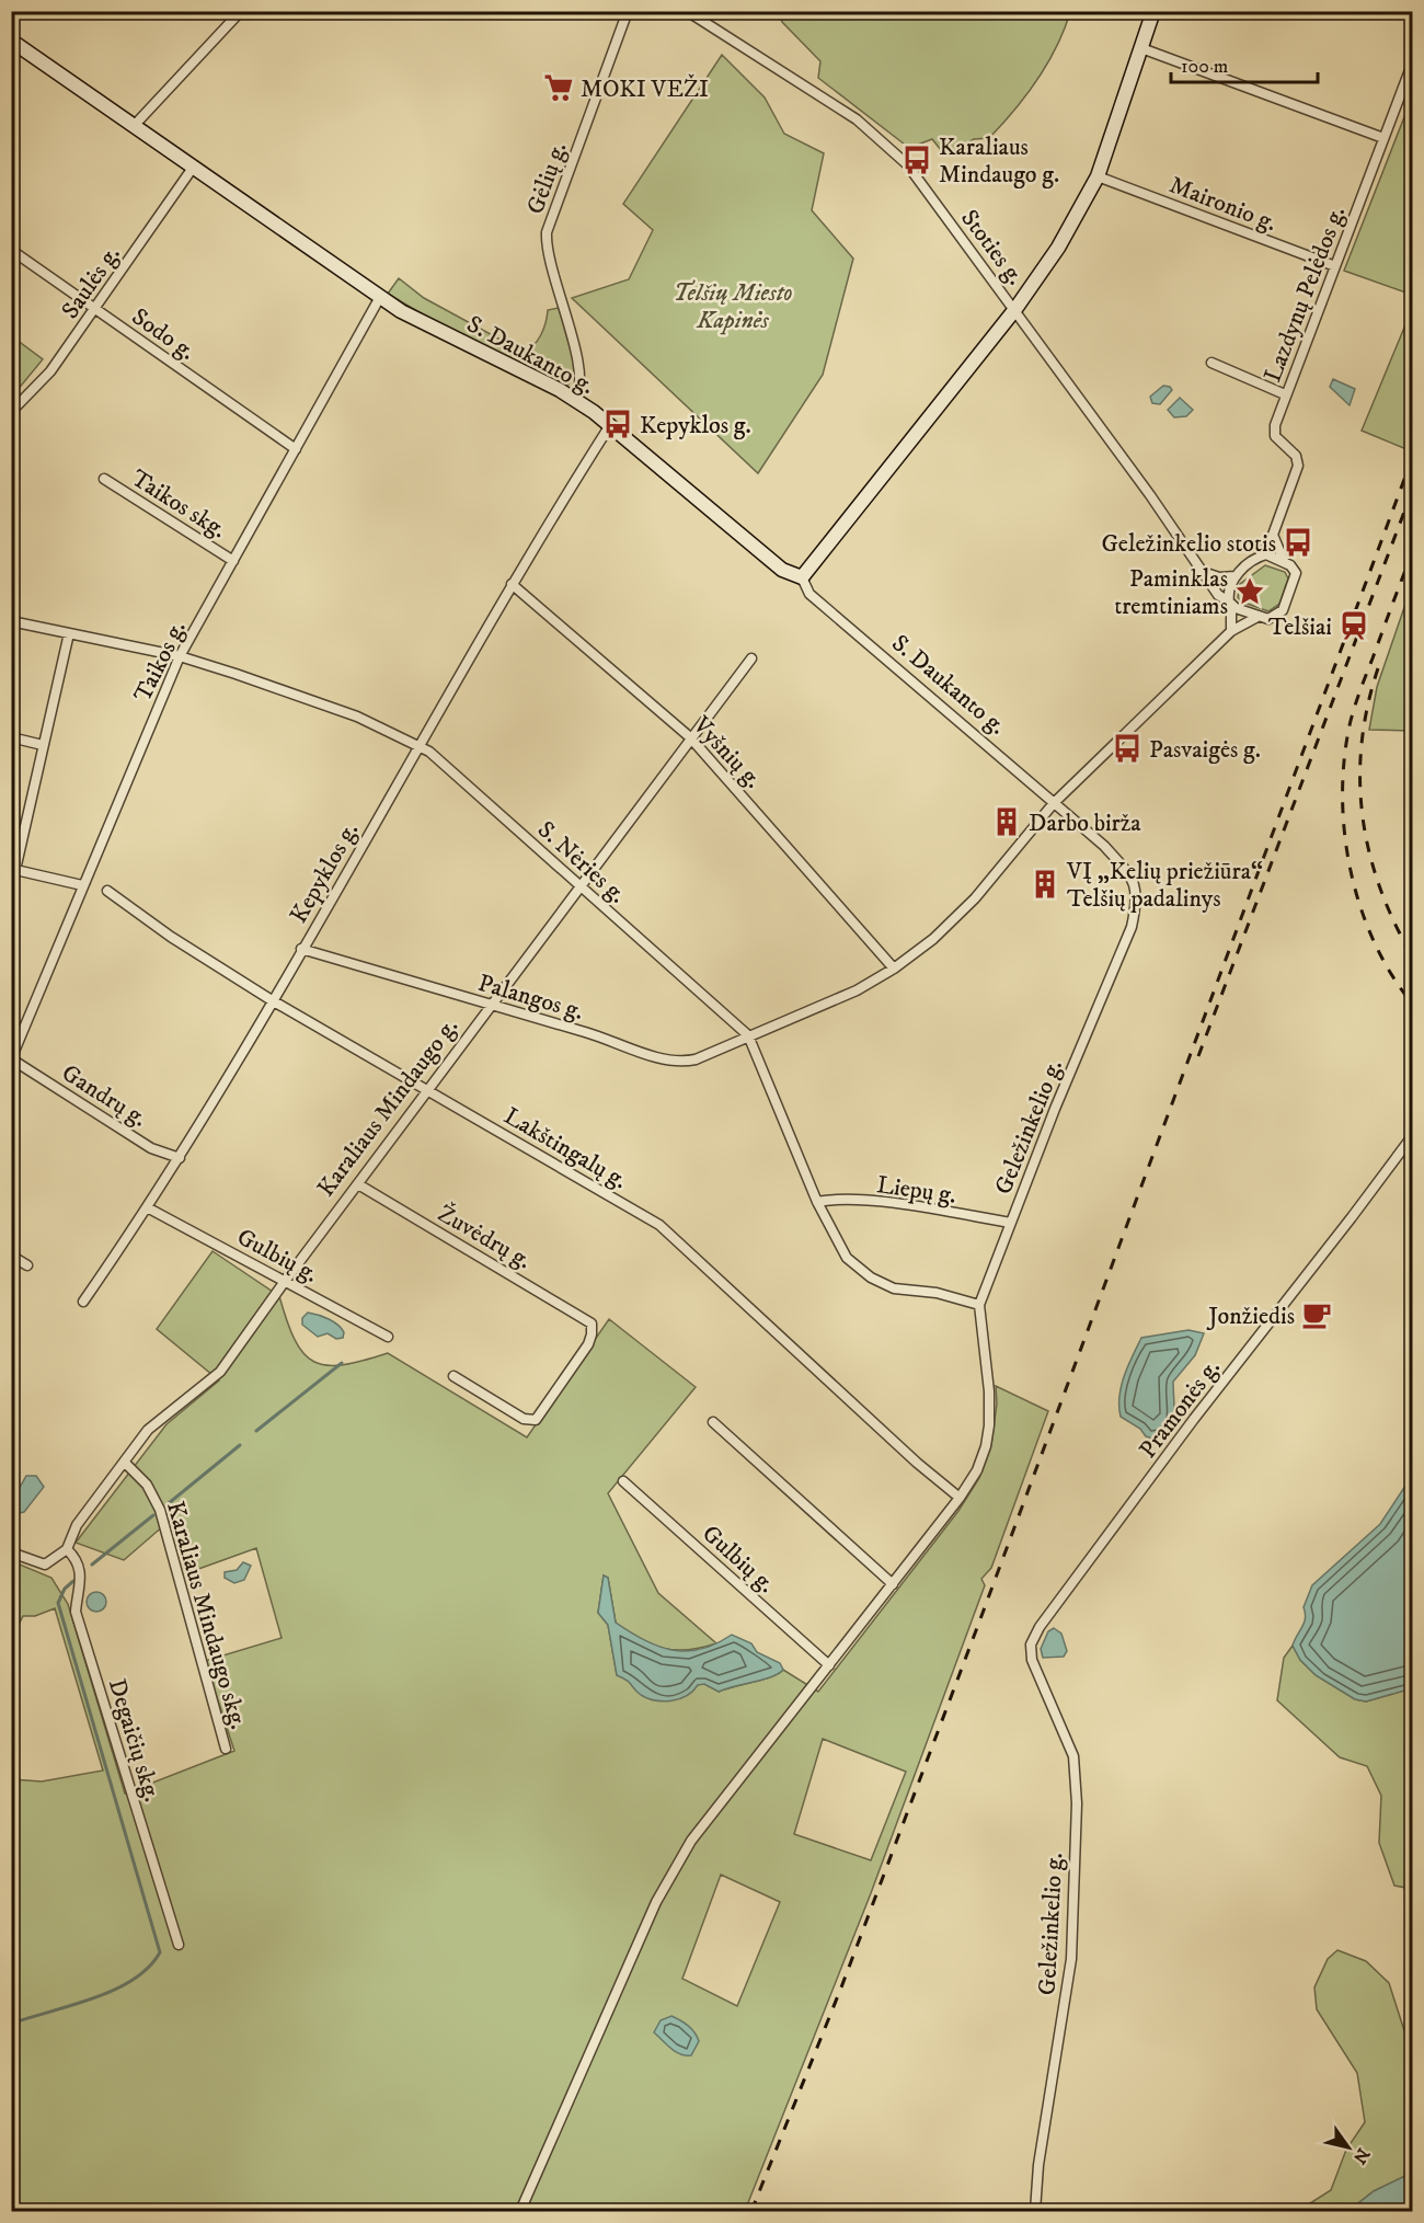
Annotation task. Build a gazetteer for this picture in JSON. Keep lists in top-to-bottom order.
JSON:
{
  "streets": {
    "main road": ["S. Daukanto g."],
    "street": [
      "Gėlių g.",
      "Maironio g.",
      "Stoties g.",
      "Saulės g.",
      "Lazdynų Pelėdos g.",
      "Sodo g.",
      "Taikos skg.",
      "Taikos g.",
      "Vyšnių g.",
      "S. Nėries g.",
      "Kepyklos g.",
      "Palangos g.",
      "Gandrų g.",
      "Karaliaus Mindaugo g.",
      "Geležinkelio g.",
      "Lakštingalų g.",
      "Liepų g.",
      "Žuvėdrų g.",
      "Gulbių g.",
      "Pramonės g.",
      "Karaliaus Mindaugo skg.",
      "Degaičių skg."
    ]
  },
  "crossings": [
    ["Gėlių g.", "S. Daukanto g."],
    ["Maironio g.", "Lazdynų Pelėdos g."],
    ["Stoties g.", "Lazdynų Pelėdos g."],
    ["Saulės g.", "Sodo g."],
    ["Saulės g.", "S. Daukanto g."],
    ["Sodo g.", "Taikos g."],
    ["S. Daukanto g.", "Taikos g."],
    ["S. Daukanto g.", "Kepyklos g."],
    ["S. Daukanto g.", "Geležinkelio g."],
    ["Taikos skg.", "Taikos g."],
    ["Taikos g.", "S. Nėries g."],
    ["Taikos g.", "Gandrų g."],
    ["Vyšnių g.", "Kepyklos g."],
    ["Vyšnių g.", "Karaliaus Mindaugo g."],
    ["S. Nėries g.", "Kepyklos g."],
    ["S. Nėries g.", "Palangos g."],
    ["S. Nėries g.", "Karaliaus Mindaugo g."],
    ["S. Nėries g.", "Geležinkelio g."],
    ["S. Nėries g.", "Liepų g."],
    ["Kepyklos g.", "Palangos g."],
    ["Kepyklos g.", "Gandrų g."],
    ["Kepyklos g.", "Lakštingalų g."],
    ["Kepyklos g.", "Gulbių g."],
    ["Palangos g.", "Karaliaus Mindaugo g."],
    ["Karaliaus Mindaugo g.", "Lakštingalų g."],
    ["Karaliaus Mindaugo g.", "Žuvėdrų g."],
    ["Karaliaus Mindaugo g.", "Gulbių g."],
    ["Karaliaus Mindaugo g.", "Karaliaus Mindaugo skg."],
    ["Karaliaus Mindaugo g.", "Degaičių skg."],
    ["Geležinkelio g.", "Lakštingalų g."],
    ["Geležinkelio g.", "Liepų g."],
    ["Geležinkelio g.", "Gulbių g."],
    ["Geležinkelio g.", "Pramonės g."]
  ],
  "parks": ["Telšių Miesto Kapinės"],
  "places": {
    "supermarket": ["MOKI VEŽI"],
    "bus stop": [
      "Karaliaus Mindaugo g.",
      "Kepyklos g.",
      "Geležinkelio stotis",
      "Pasvaigės g."
    ],
    "place": ["Paminklas tremtiniams"],
    "station": ["Telšiai"],
    "building": ["Darbo birža", "VĮ „Kelių priežiūra“ Telšių padalinys"],
    "cafe": ["Jonžiedis"]
  },
  "scale_bar": "100 m",
  "north": "bottom right"
}
